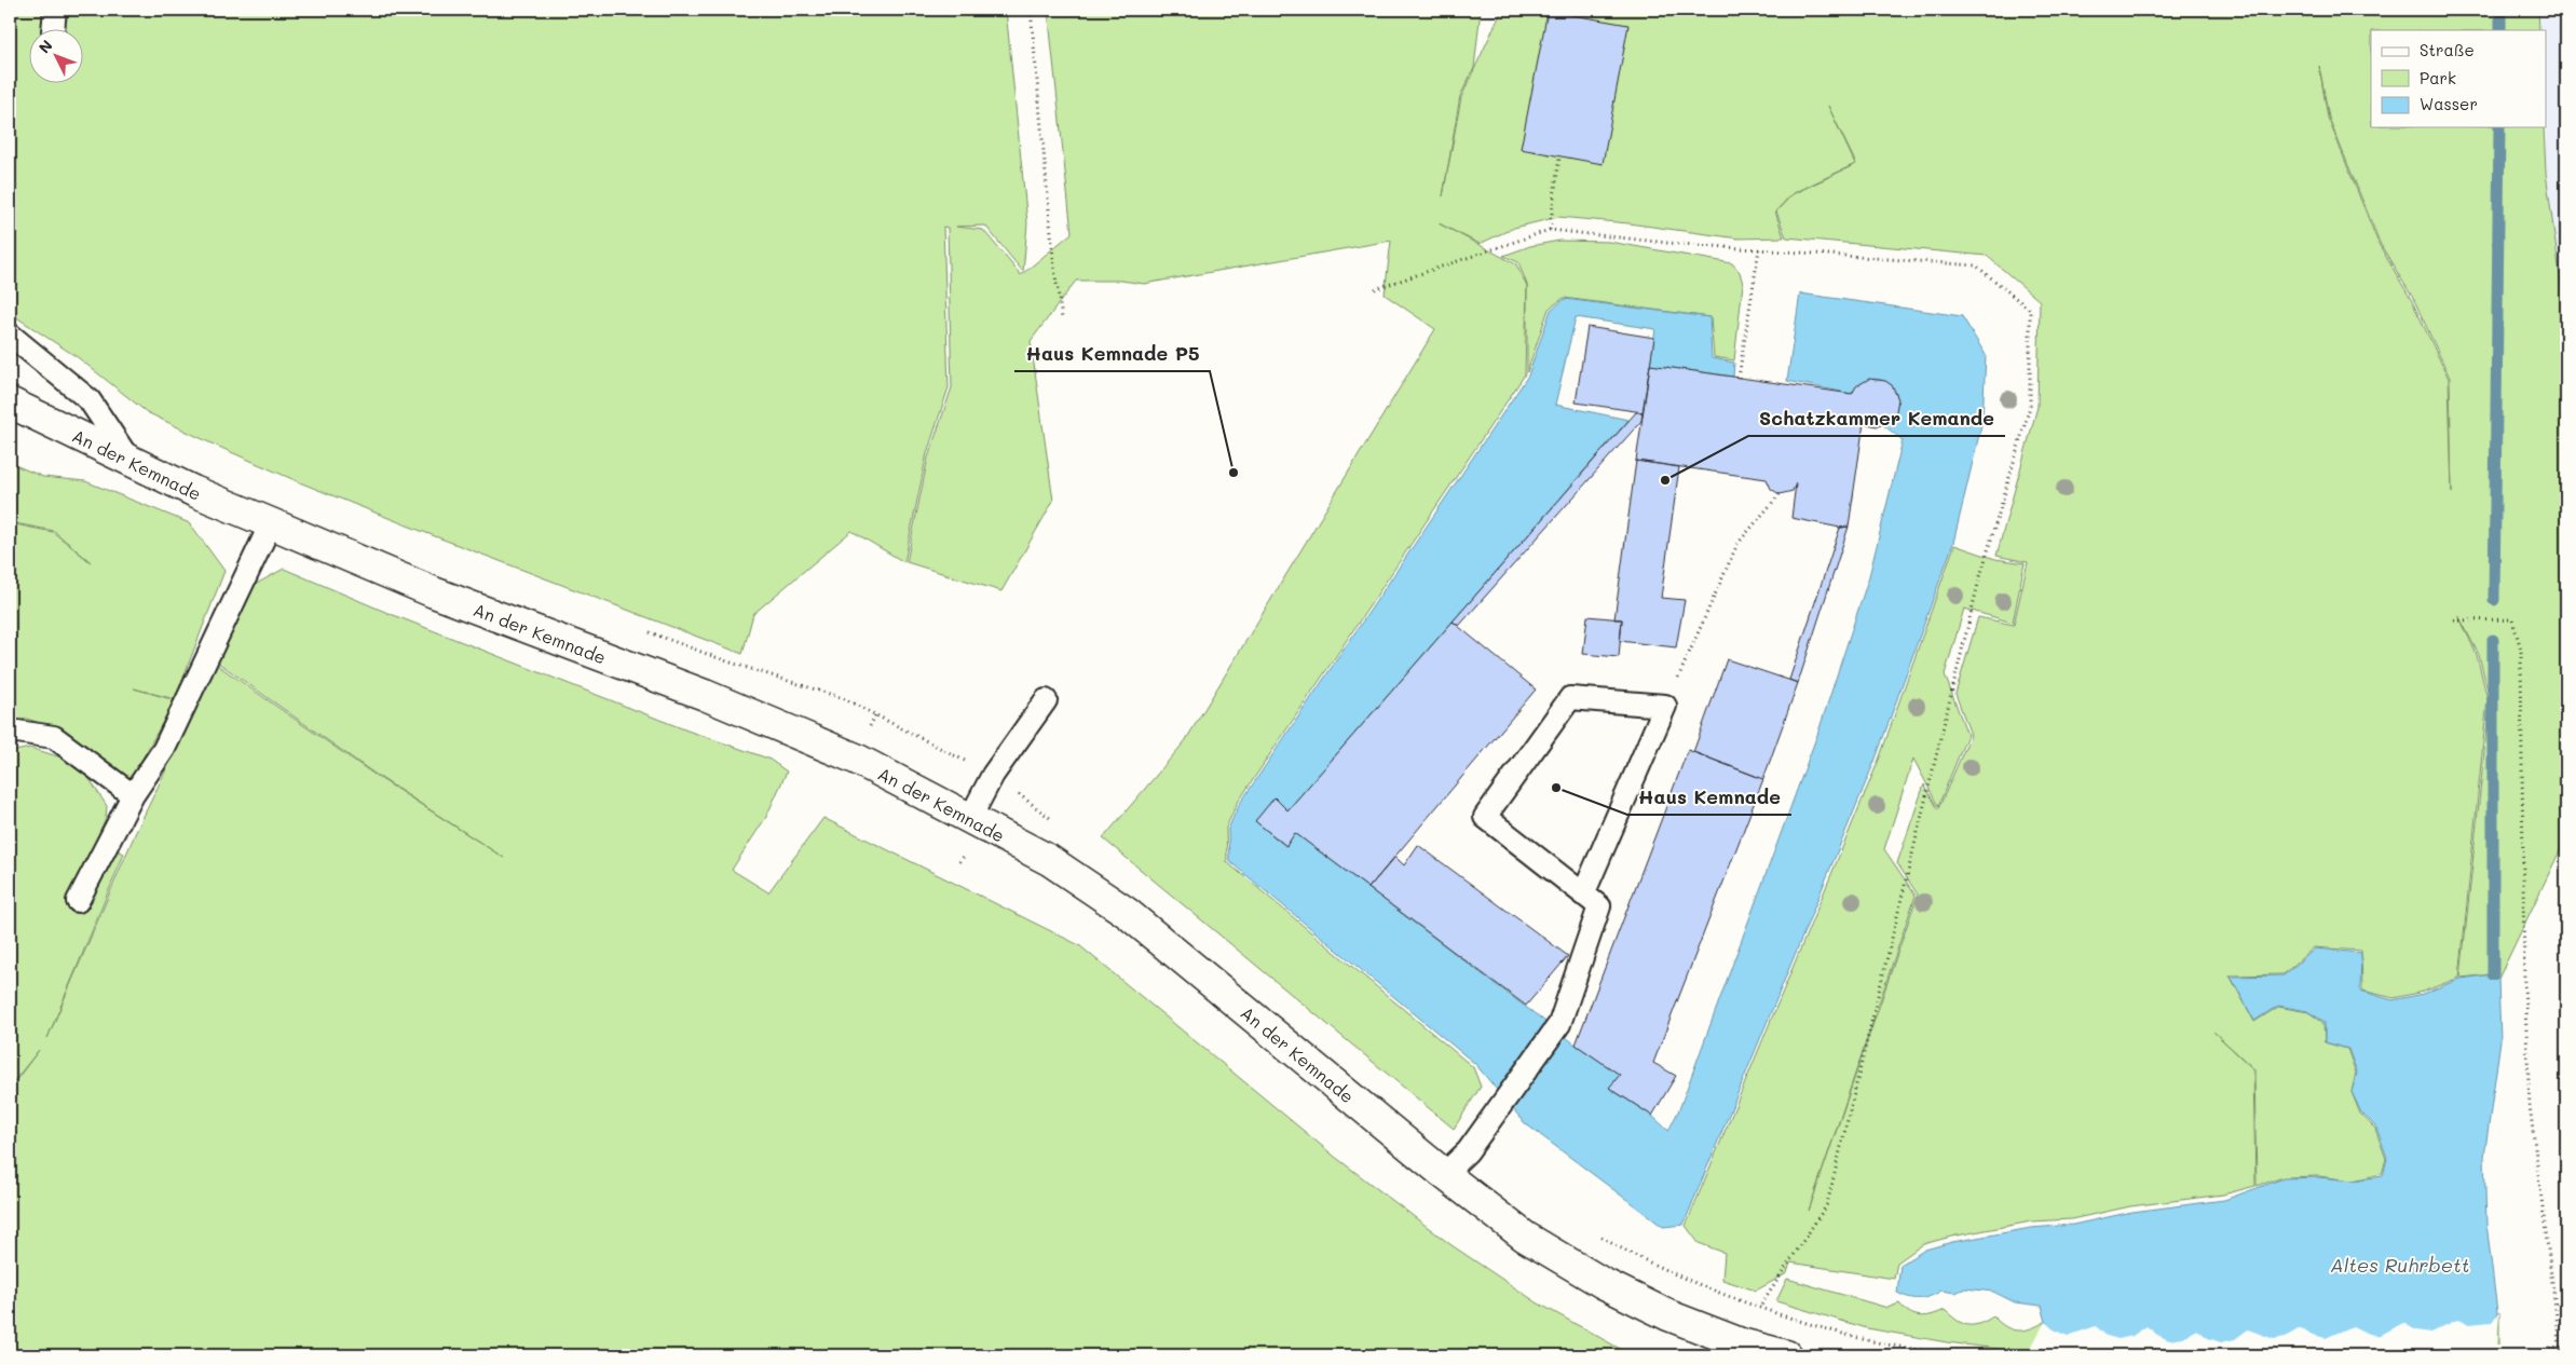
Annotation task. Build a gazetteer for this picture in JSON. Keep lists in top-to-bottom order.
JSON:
{
  "streets": {
    "main road": ["An der Kemnade"]
  },
  "water": ["Altes Ruhrbett"],
  "places": ["Haus Kemnade P5", "Schatzkammer Kemande", "Haus Kemnade"],
  "legend": ["Straße", "Park", "Wasser"],
  "north": "top left"
}
